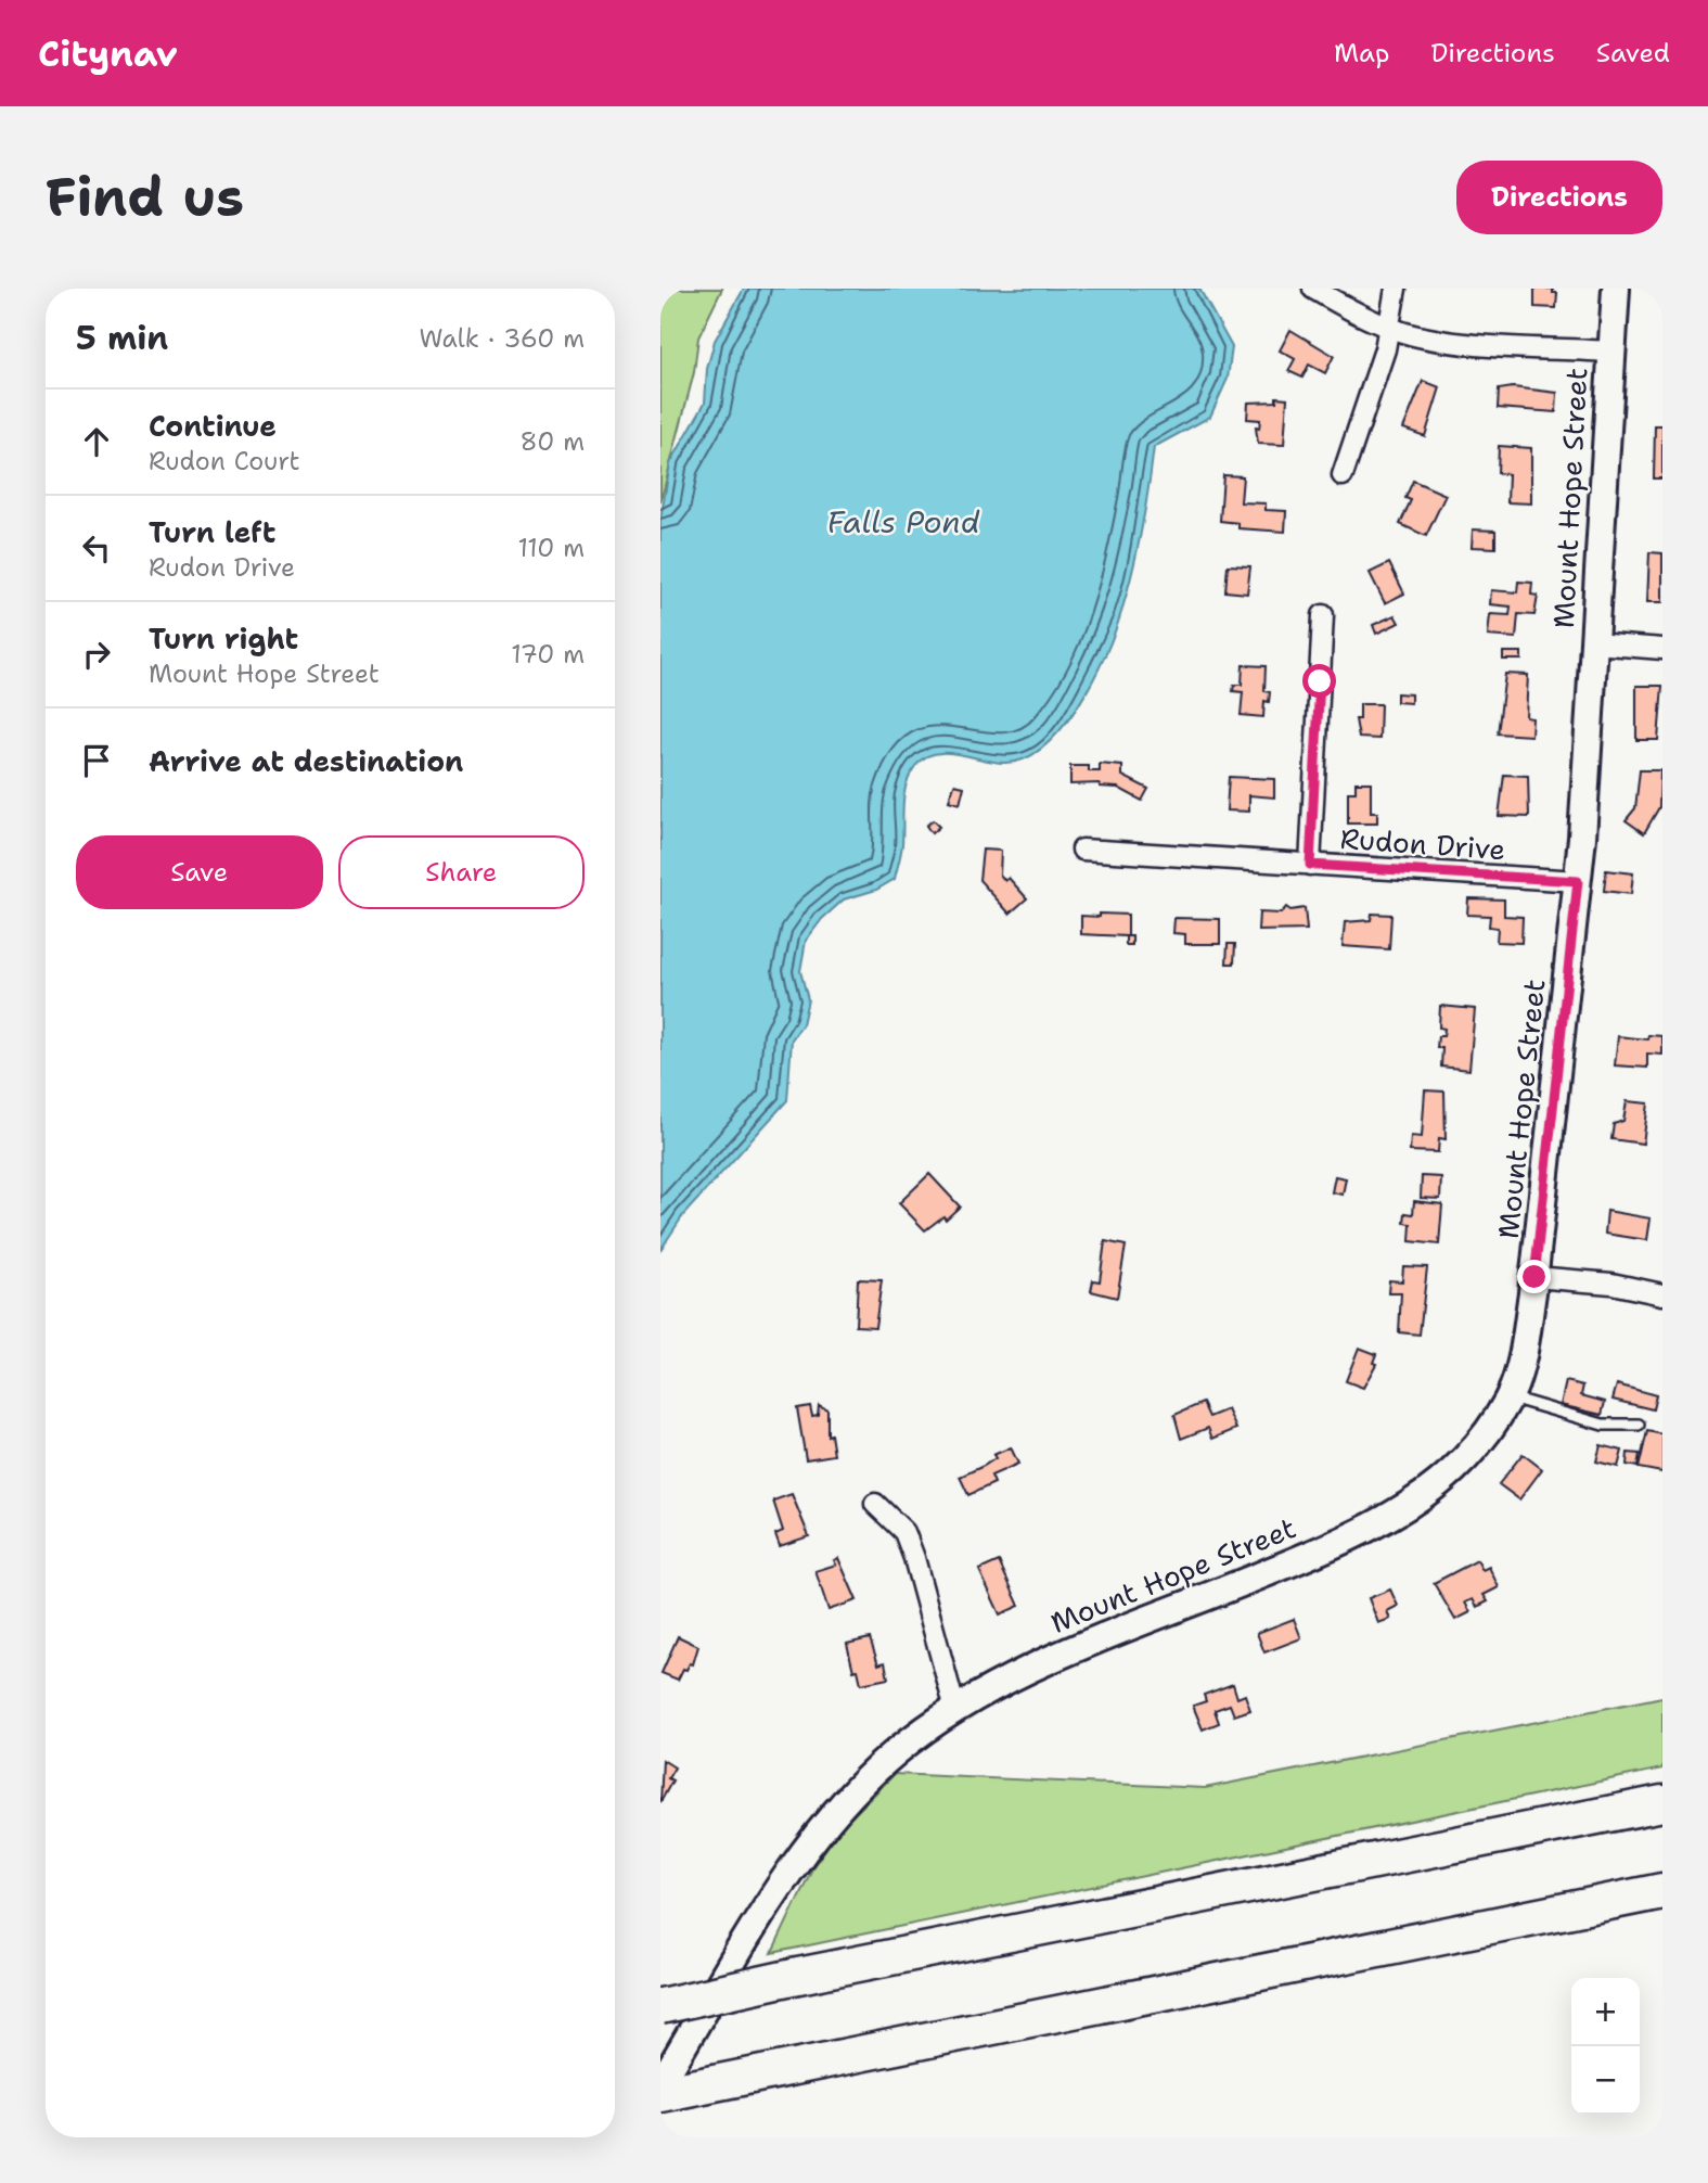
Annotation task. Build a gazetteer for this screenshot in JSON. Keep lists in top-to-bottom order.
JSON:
{
  "streets": {
    "street": ["Mount Hope Street", "Rudon Drive"]
  },
  "crossings": [
    ["Mount Hope Street", "Rudon Drive"]
  ],
  "water": ["Falls Pond"],
  "page": {
    "header": "Citynav",
    "nav": ["Map", "Directions", "Saved"],
    "buttons": [
      "Directions",
      ["Save", "Share"]
    ],
    "title": "Find us",
    "heading": ["5 min", "Walk · 360 m"],
    "list": [
      ["Continue", "Rudon Court", "80 m"],
      ["Turn left", "Rudon Drive", "110 m"],
      ["Turn right", "Mount Hope Street", "170 m"],
      "Arrive at destination"
    ],
    "map_buttons": ["+", "−"]
  }
}
